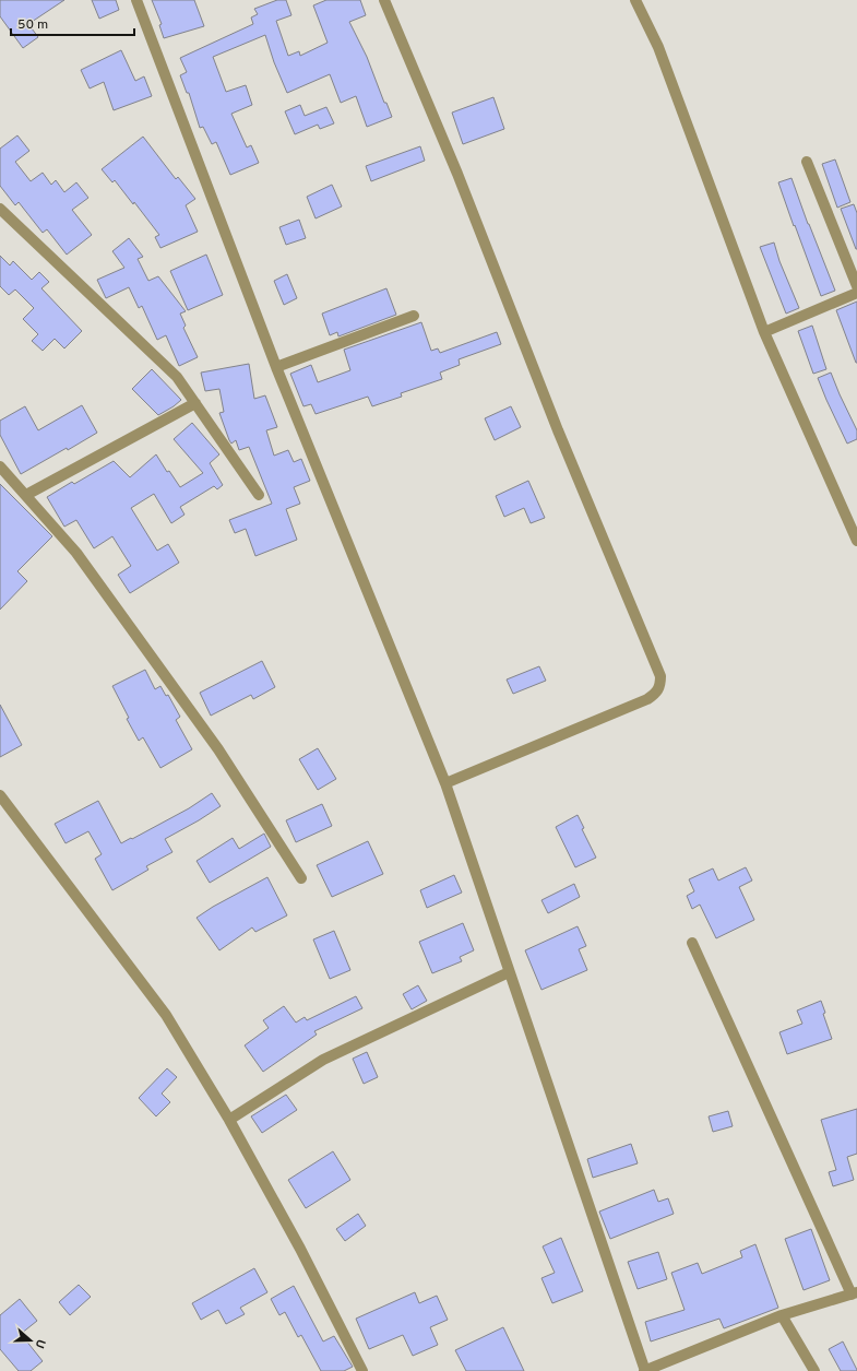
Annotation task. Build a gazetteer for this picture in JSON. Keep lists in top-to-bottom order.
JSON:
{
  "scale_bar": "50 m",
  "north": "right"
}
